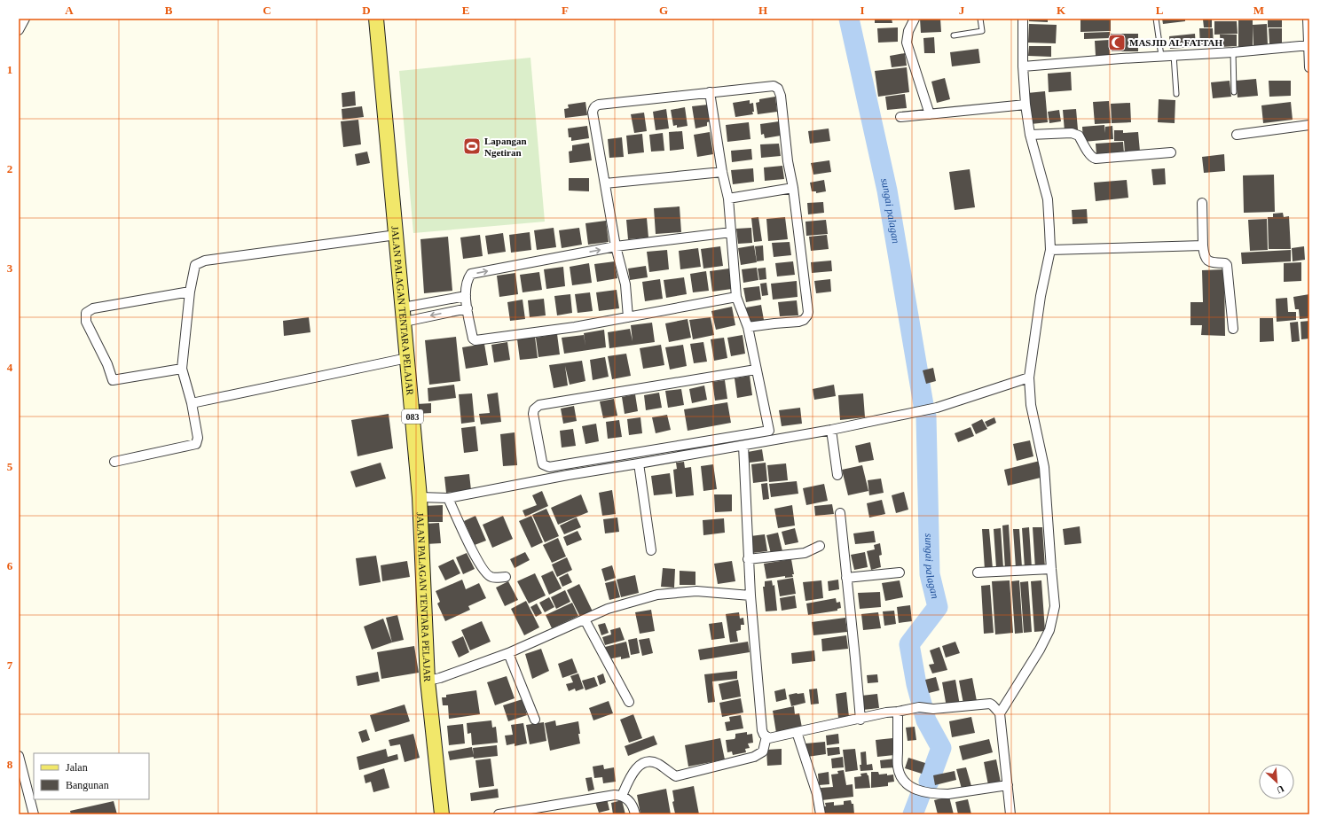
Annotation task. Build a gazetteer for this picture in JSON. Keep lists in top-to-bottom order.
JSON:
{
  "streets": {
    "main road": ["JALAN PALAGAN TENTARA PELAJAR", "083"]
  },
  "water": ["sungai palagan"],
  "places": {
    "mosque": ["MASJID AL FATTAH"],
    "sports": ["Lapangan Ngetiran"]
  },
  "legend": ["Jalan", "Bangunan"],
  "north": "bottom right",
  "grid": {
    "columns": [
      "A",
      "B",
      "C",
      "D",
      "E",
      "F",
      "G",
      "H",
      "I",
      "J",
      "K",
      "L",
      "M"
    ],
    "rows": [
      "1",
      "2",
      "3",
      "4",
      "5",
      "6",
      "7",
      "8"
    ]
  }
}
